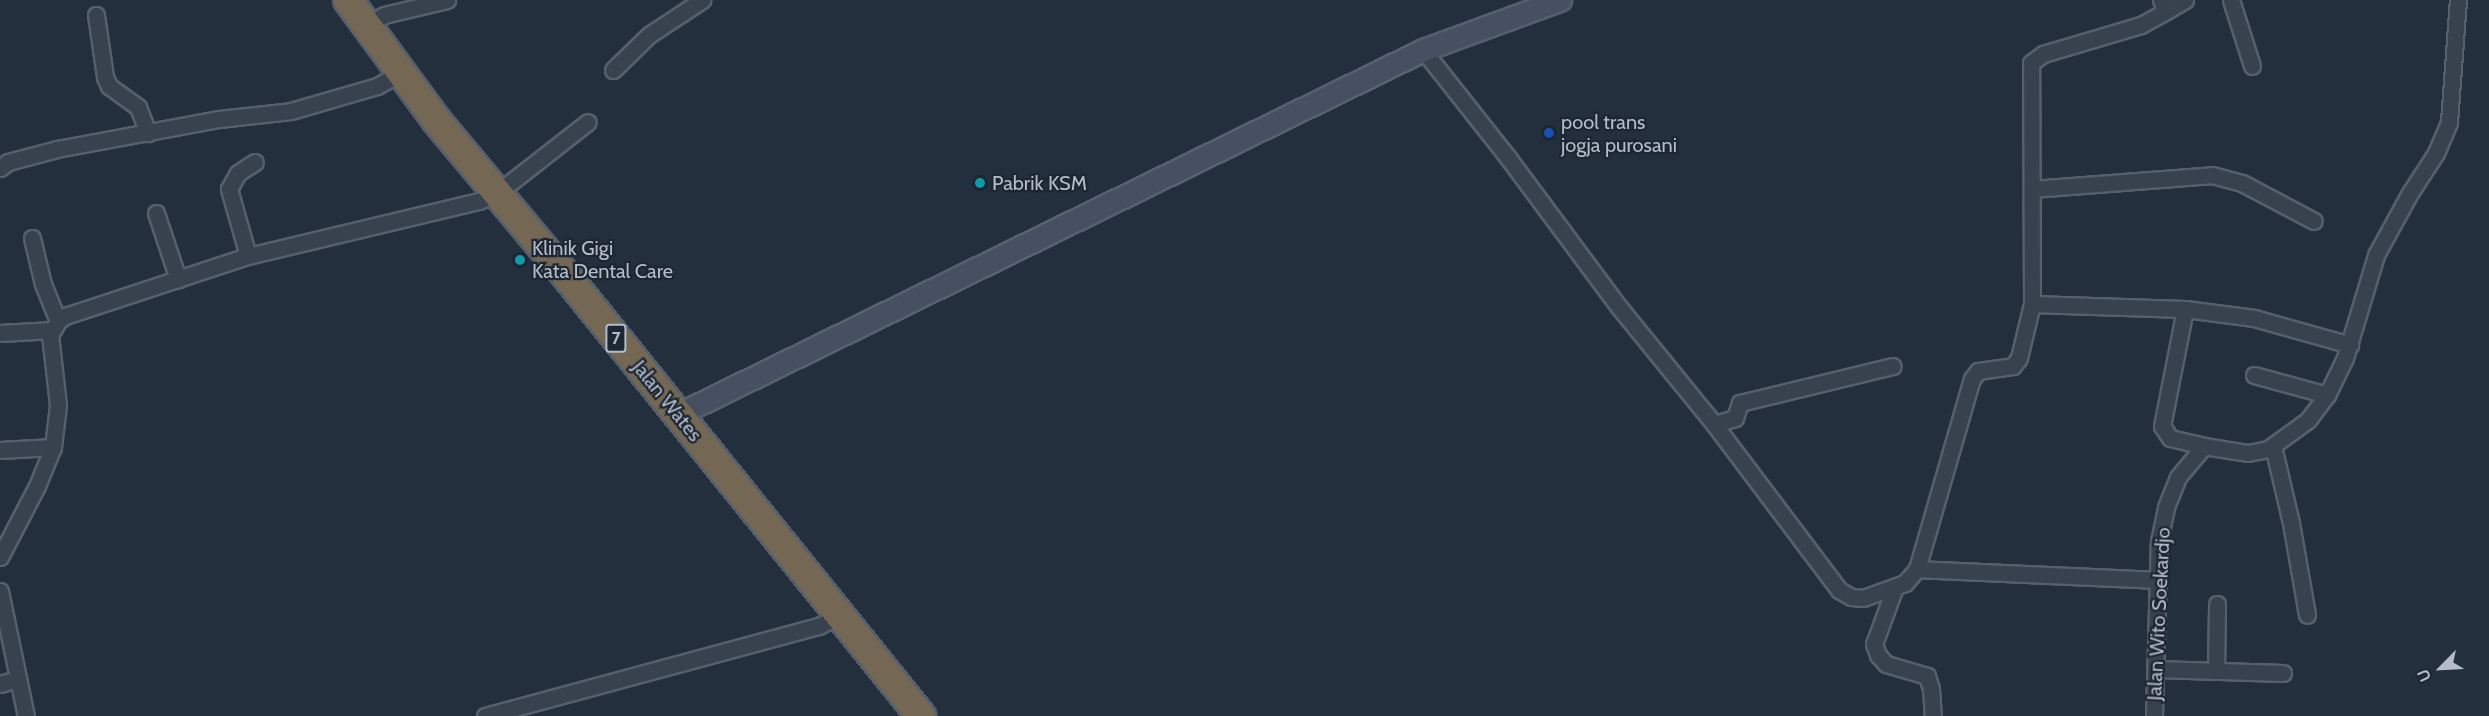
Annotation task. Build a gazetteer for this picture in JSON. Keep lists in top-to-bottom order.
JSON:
{
  "streets": {
    "highway": ["7", "Jalan Wates"],
    "street": ["Jalan Wito Soekardjo"]
  },
  "places": ["pool trans jogja purosani", "Pabrik KSM", "Klinik Gigi Kata Dental Care"],
  "north": "bottom left"
}
